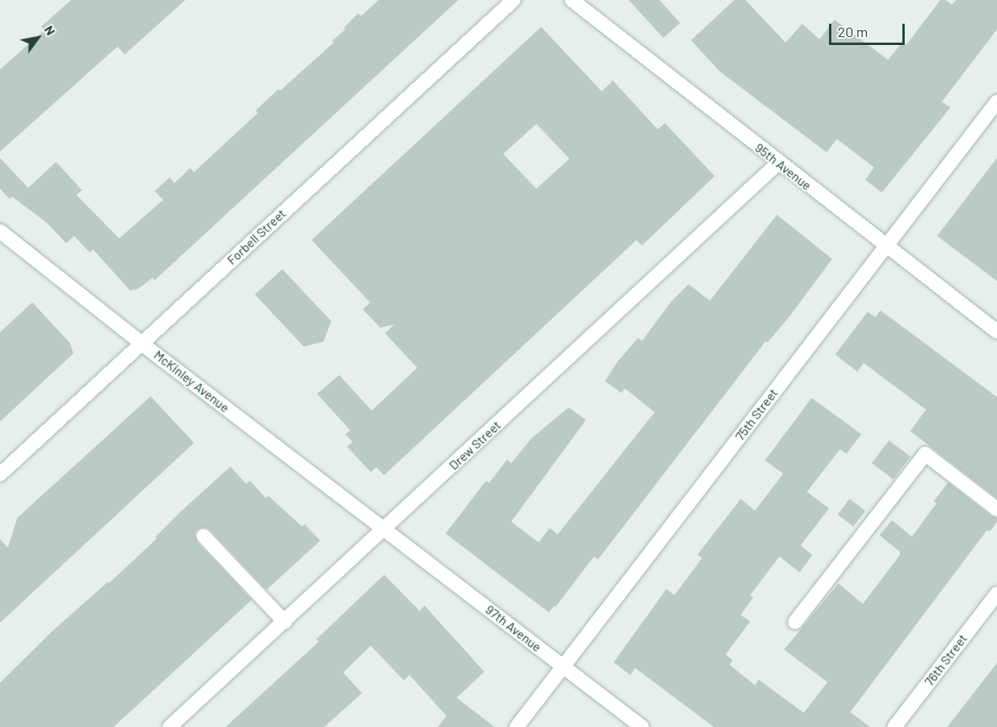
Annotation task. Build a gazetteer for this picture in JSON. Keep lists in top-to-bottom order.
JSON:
{
  "streets": {
    "street": [
      "95th Avenue",
      "Forbell Street",
      "McKinley Avenue",
      "75th Street",
      "Drew Street",
      "97th Avenue",
      "76th Street"
    ]
  },
  "crossings": [
    ["95th Avenue", "75th Street"],
    ["95th Avenue", "Drew Street"],
    ["Forbell Street", "McKinley Avenue"],
    ["McKinley Avenue", "Drew Street"],
    ["McKinley Avenue", "97th Avenue"],
    ["75th Street", "97th Avenue"],
    ["Drew Street", "97th Avenue"]
  ],
  "scale_bar": "20 m",
  "north": "top right"
}
